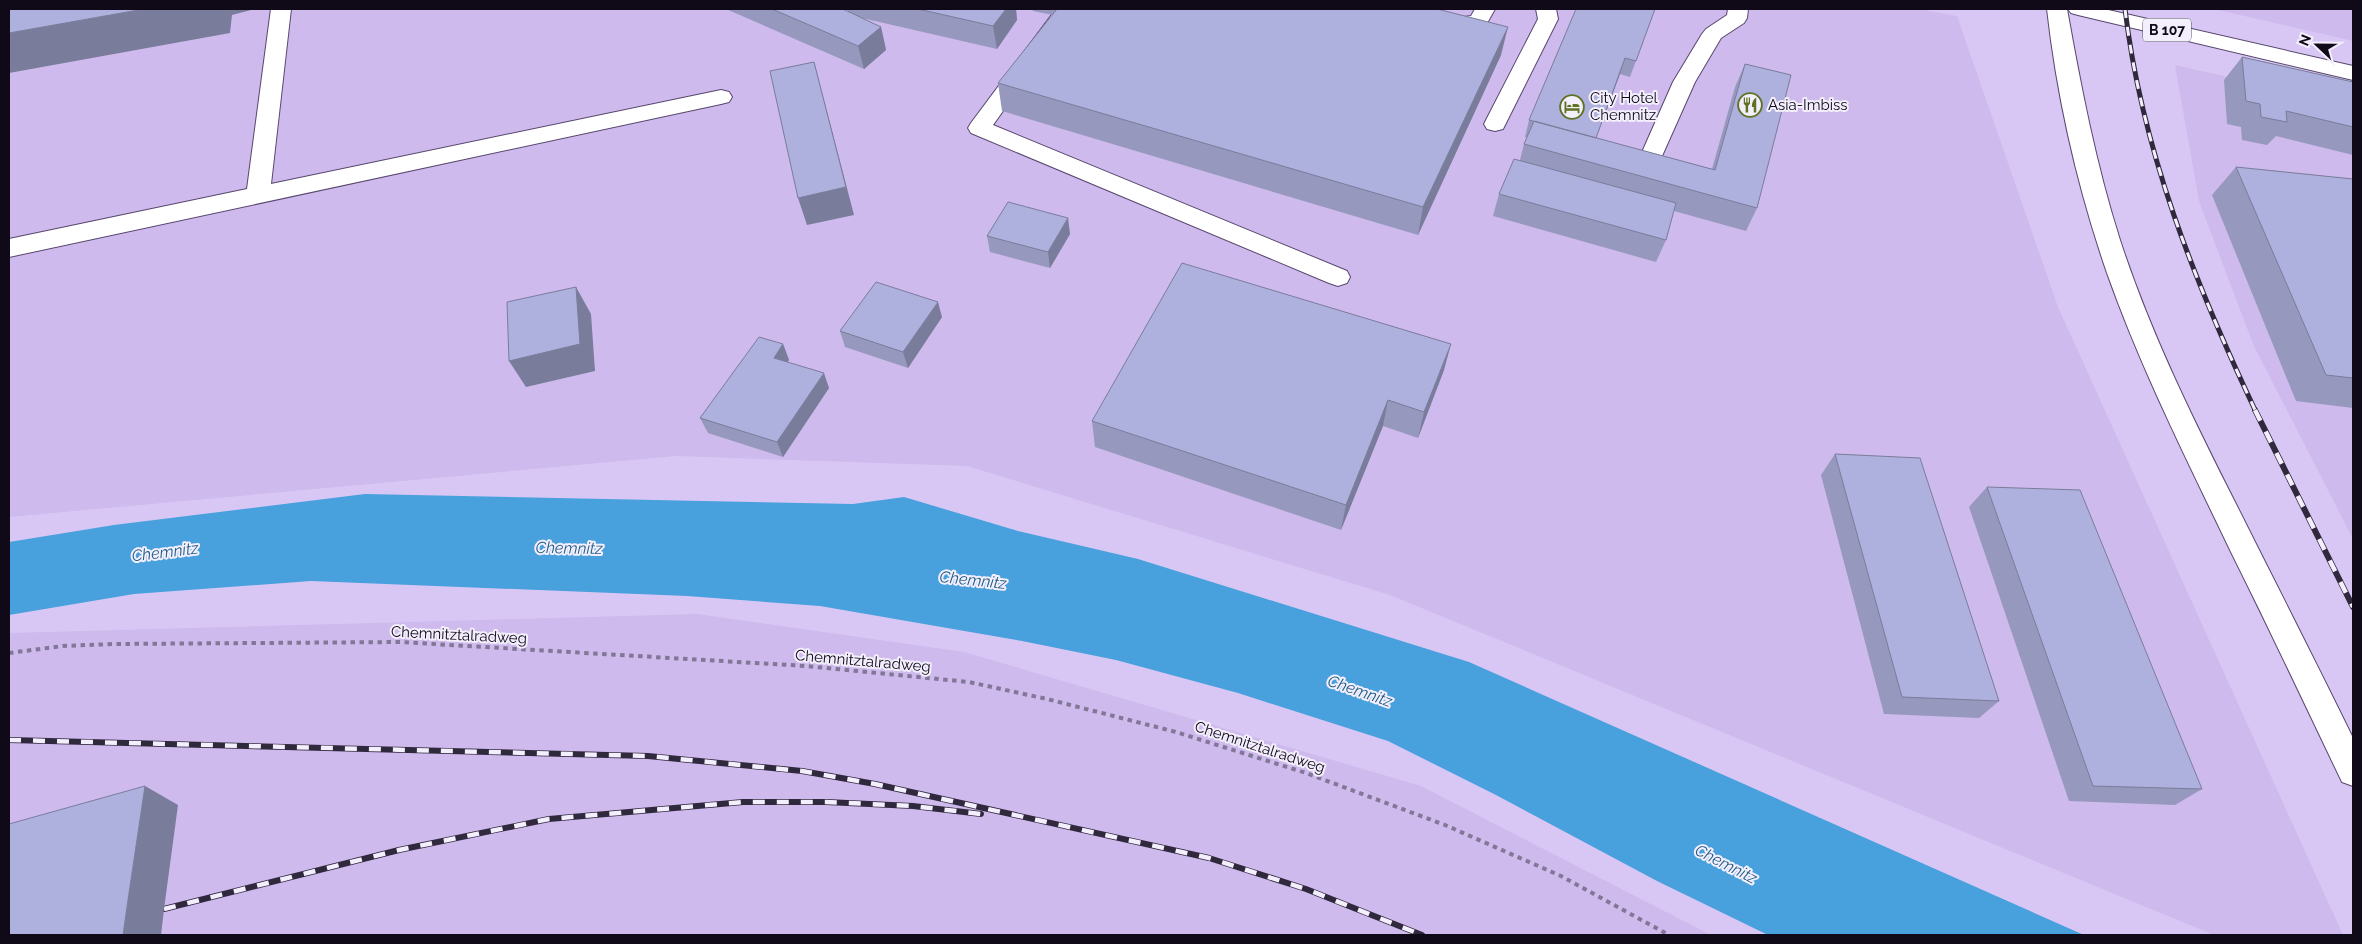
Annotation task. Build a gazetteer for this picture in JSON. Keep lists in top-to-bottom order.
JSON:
{
  "streets": {
    "main road": ["B 107"],
    "path": ["Chemnitztalradweg"]
  },
  "water": ["Chemnitz"],
  "places": {
    "restaurant": ["Asia-Imbiss"],
    "hotel": ["City Hotel Chemnitz"]
  },
  "north": "left"
}
